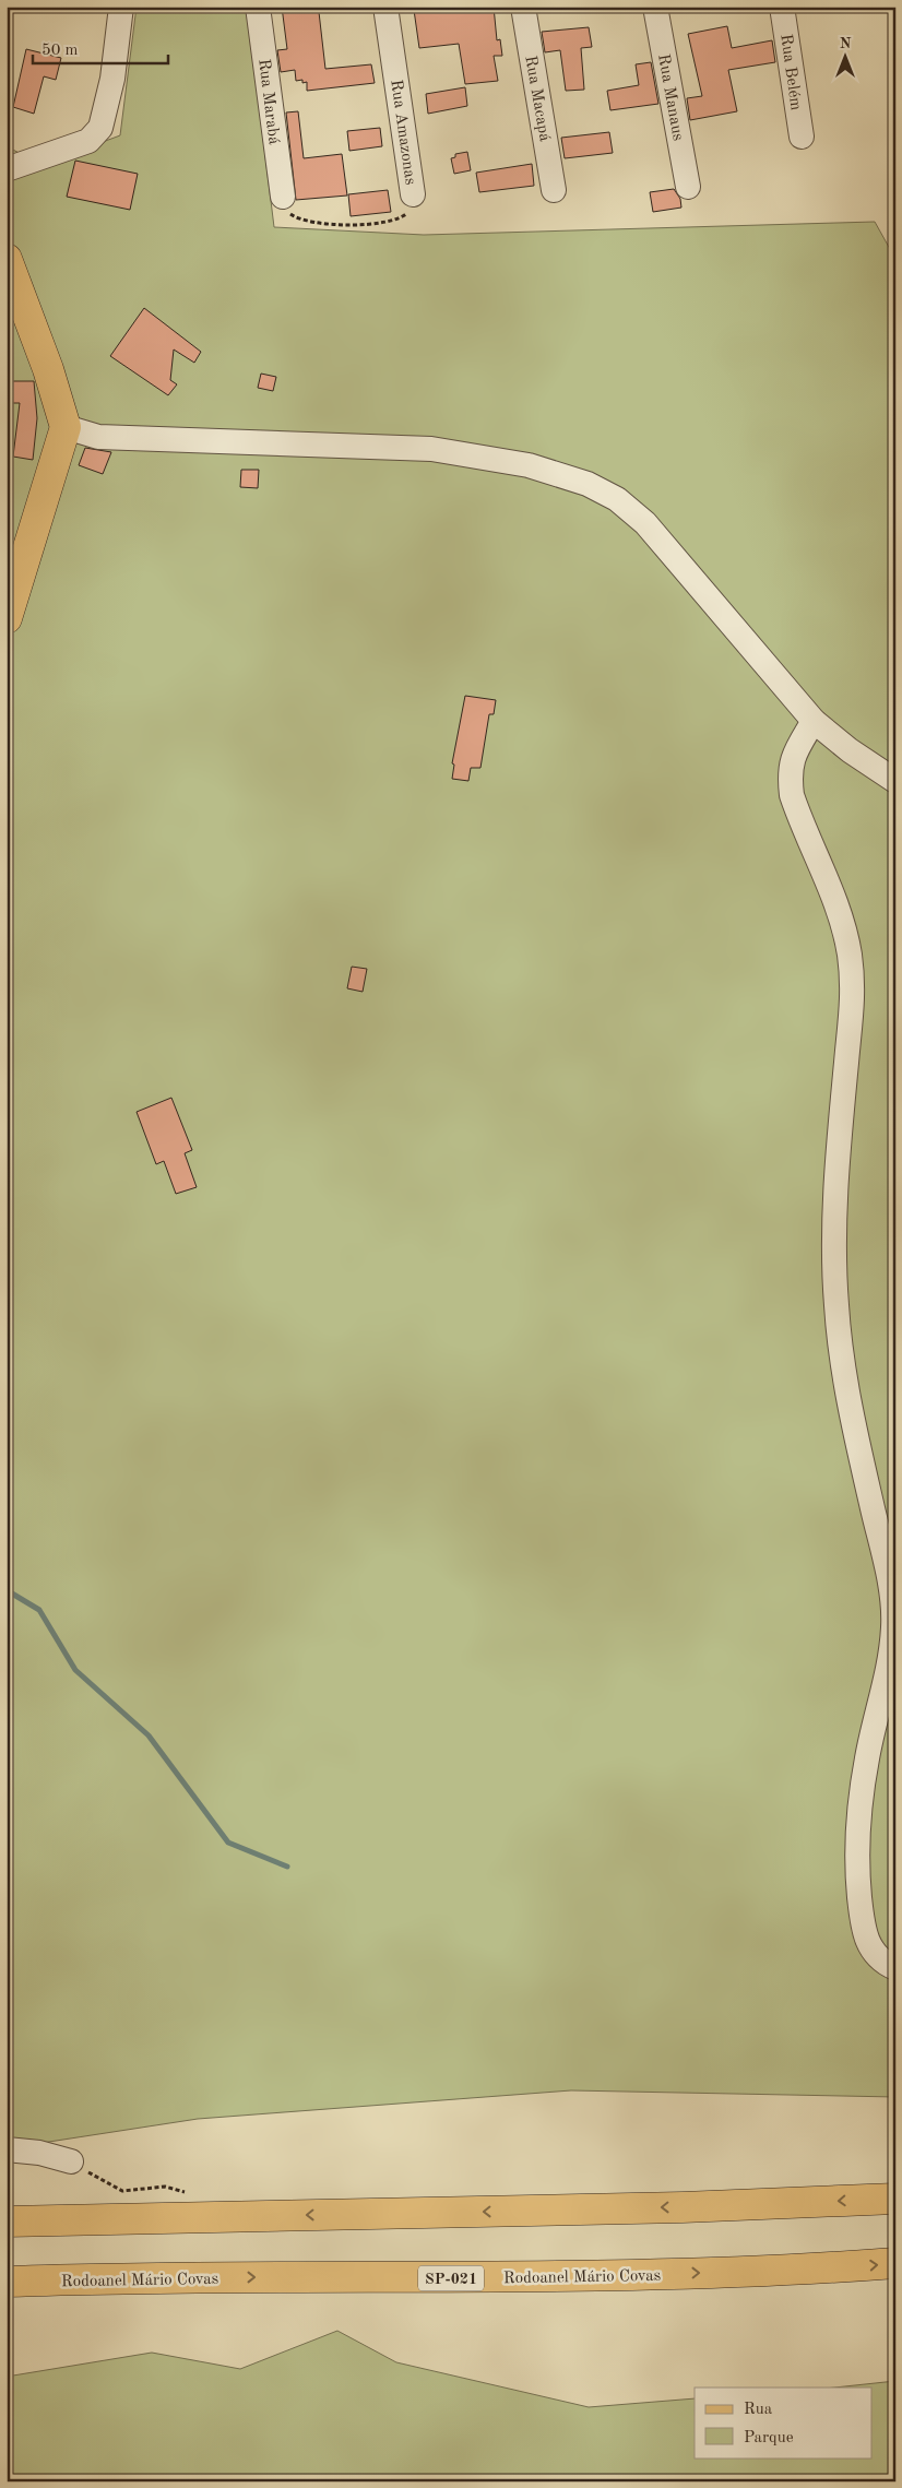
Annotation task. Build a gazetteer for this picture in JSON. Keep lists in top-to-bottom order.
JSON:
{
  "streets": {
    "main road": ["Rodoanel Mário Covas", "SP-021"],
    "street": [
      "Rua Belém",
      "Rua Manaus",
      "Rua Macapá",
      "Rua Marabá",
      "Rua Amazonas"
    ]
  },
  "crossings": [
    ["Rua Marabá", "Rua Amazonas"]
  ],
  "legend": ["Rua", "Parque"],
  "scale_bar": "50 m",
  "north": "top"
}
